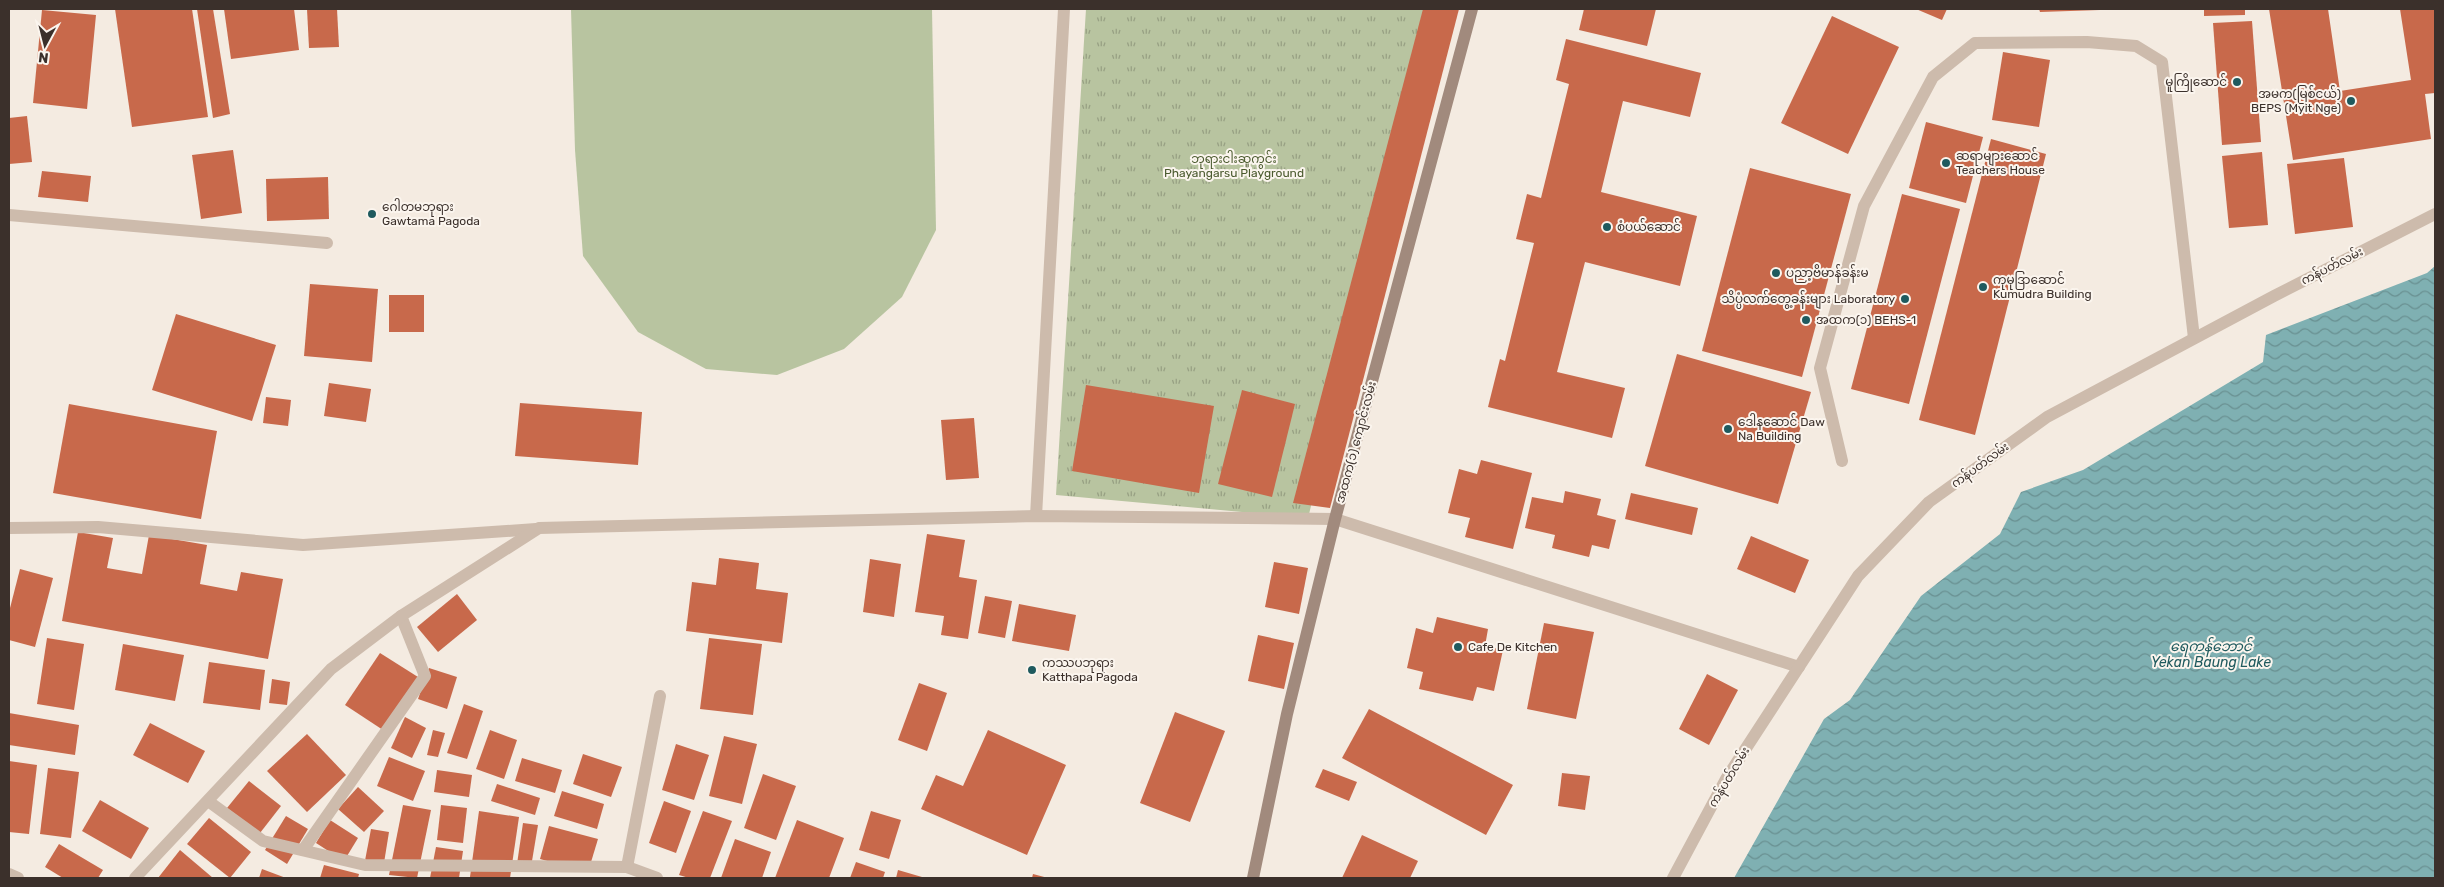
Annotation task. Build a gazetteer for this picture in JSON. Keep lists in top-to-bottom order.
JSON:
{
  "streets": {
    "main road": ["အထက(၁) ကျောင်းလမ်း"],
    "street": ["ကန်ပတ်လမ်း"]
  },
  "water": ["ရေကန်ဘောင် Yekan Baung Lake"],
  "parks": ["ဘုရားငါးဆူကွင်း Phayangarsu Playground"],
  "places": [
    "မူကြိုဆောင်",
    "အမက(မြစ်ငယ်) BEPS (Myit Nge)",
    "ဆရာများဆောင် Teachers House",
    "ဂေါတမဘုရား Gawtama Pagoda",
    "စံပယ်ဆောင်",
    "ပညာ့ဗိမာန်ခန်းမ",
    "ကုမုဒြာဆောင် Kumudra Building",
    "သိပ္ပံလက်တွေ့ခန်းများ Laboratory",
    "အထက(၁) BEHS-1",
    "ဒေါနဆောင် Daw Na Building",
    "Cafe De Kitchen",
    "ကဿပဘုရား Katthapa Pagoda"
  ],
  "north": "bottom"
}
